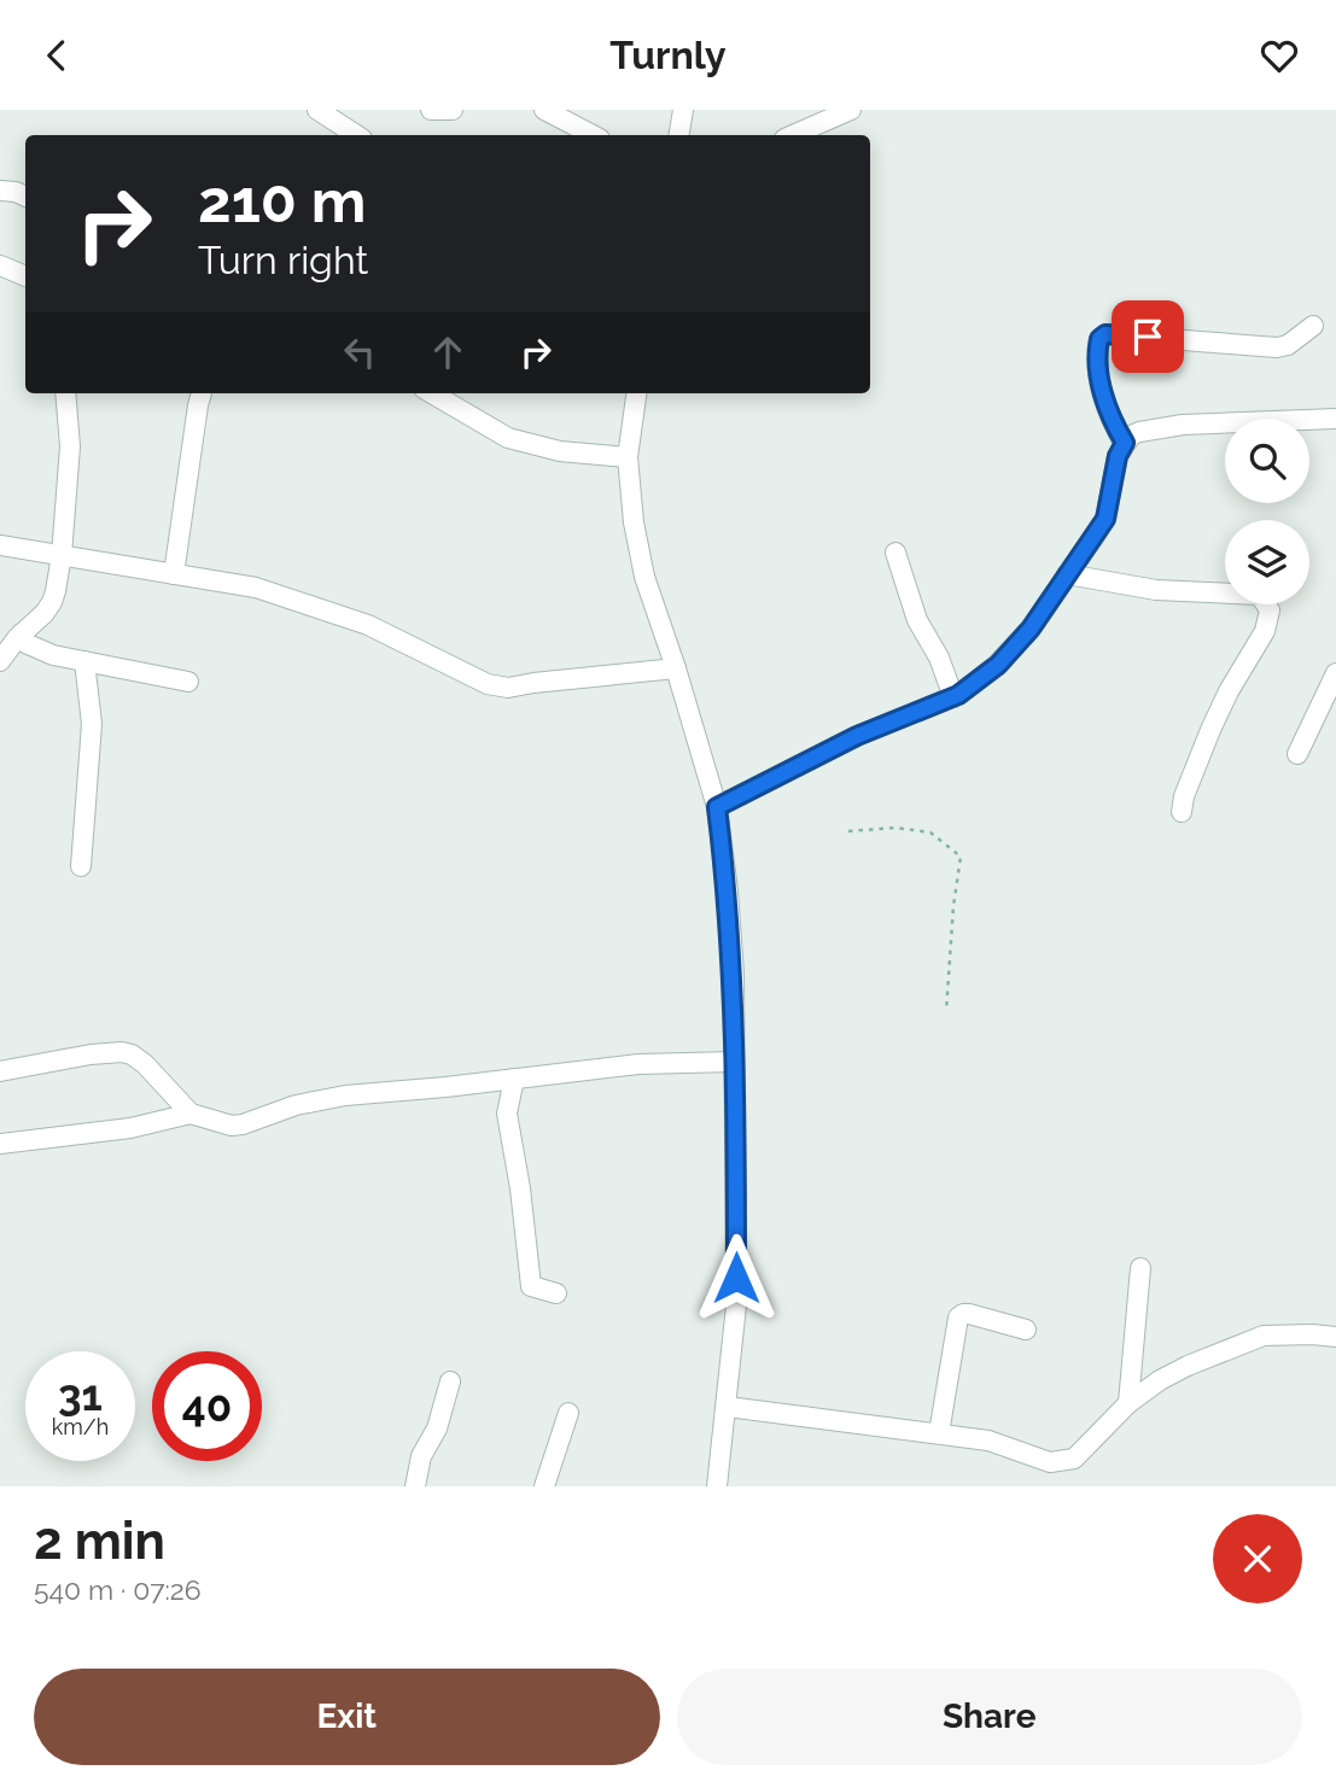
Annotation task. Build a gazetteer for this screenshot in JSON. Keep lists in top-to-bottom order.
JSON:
{
  "page": {
    "header": "Turnly",
    "turn": ["210 m", "Turn right"],
    "speed": "31 km/h",
    "limit": "40",
    "heading": ["2 min", "540 m · 07:26"],
    "buttons": ["Exit", "Share"]
  }
}
